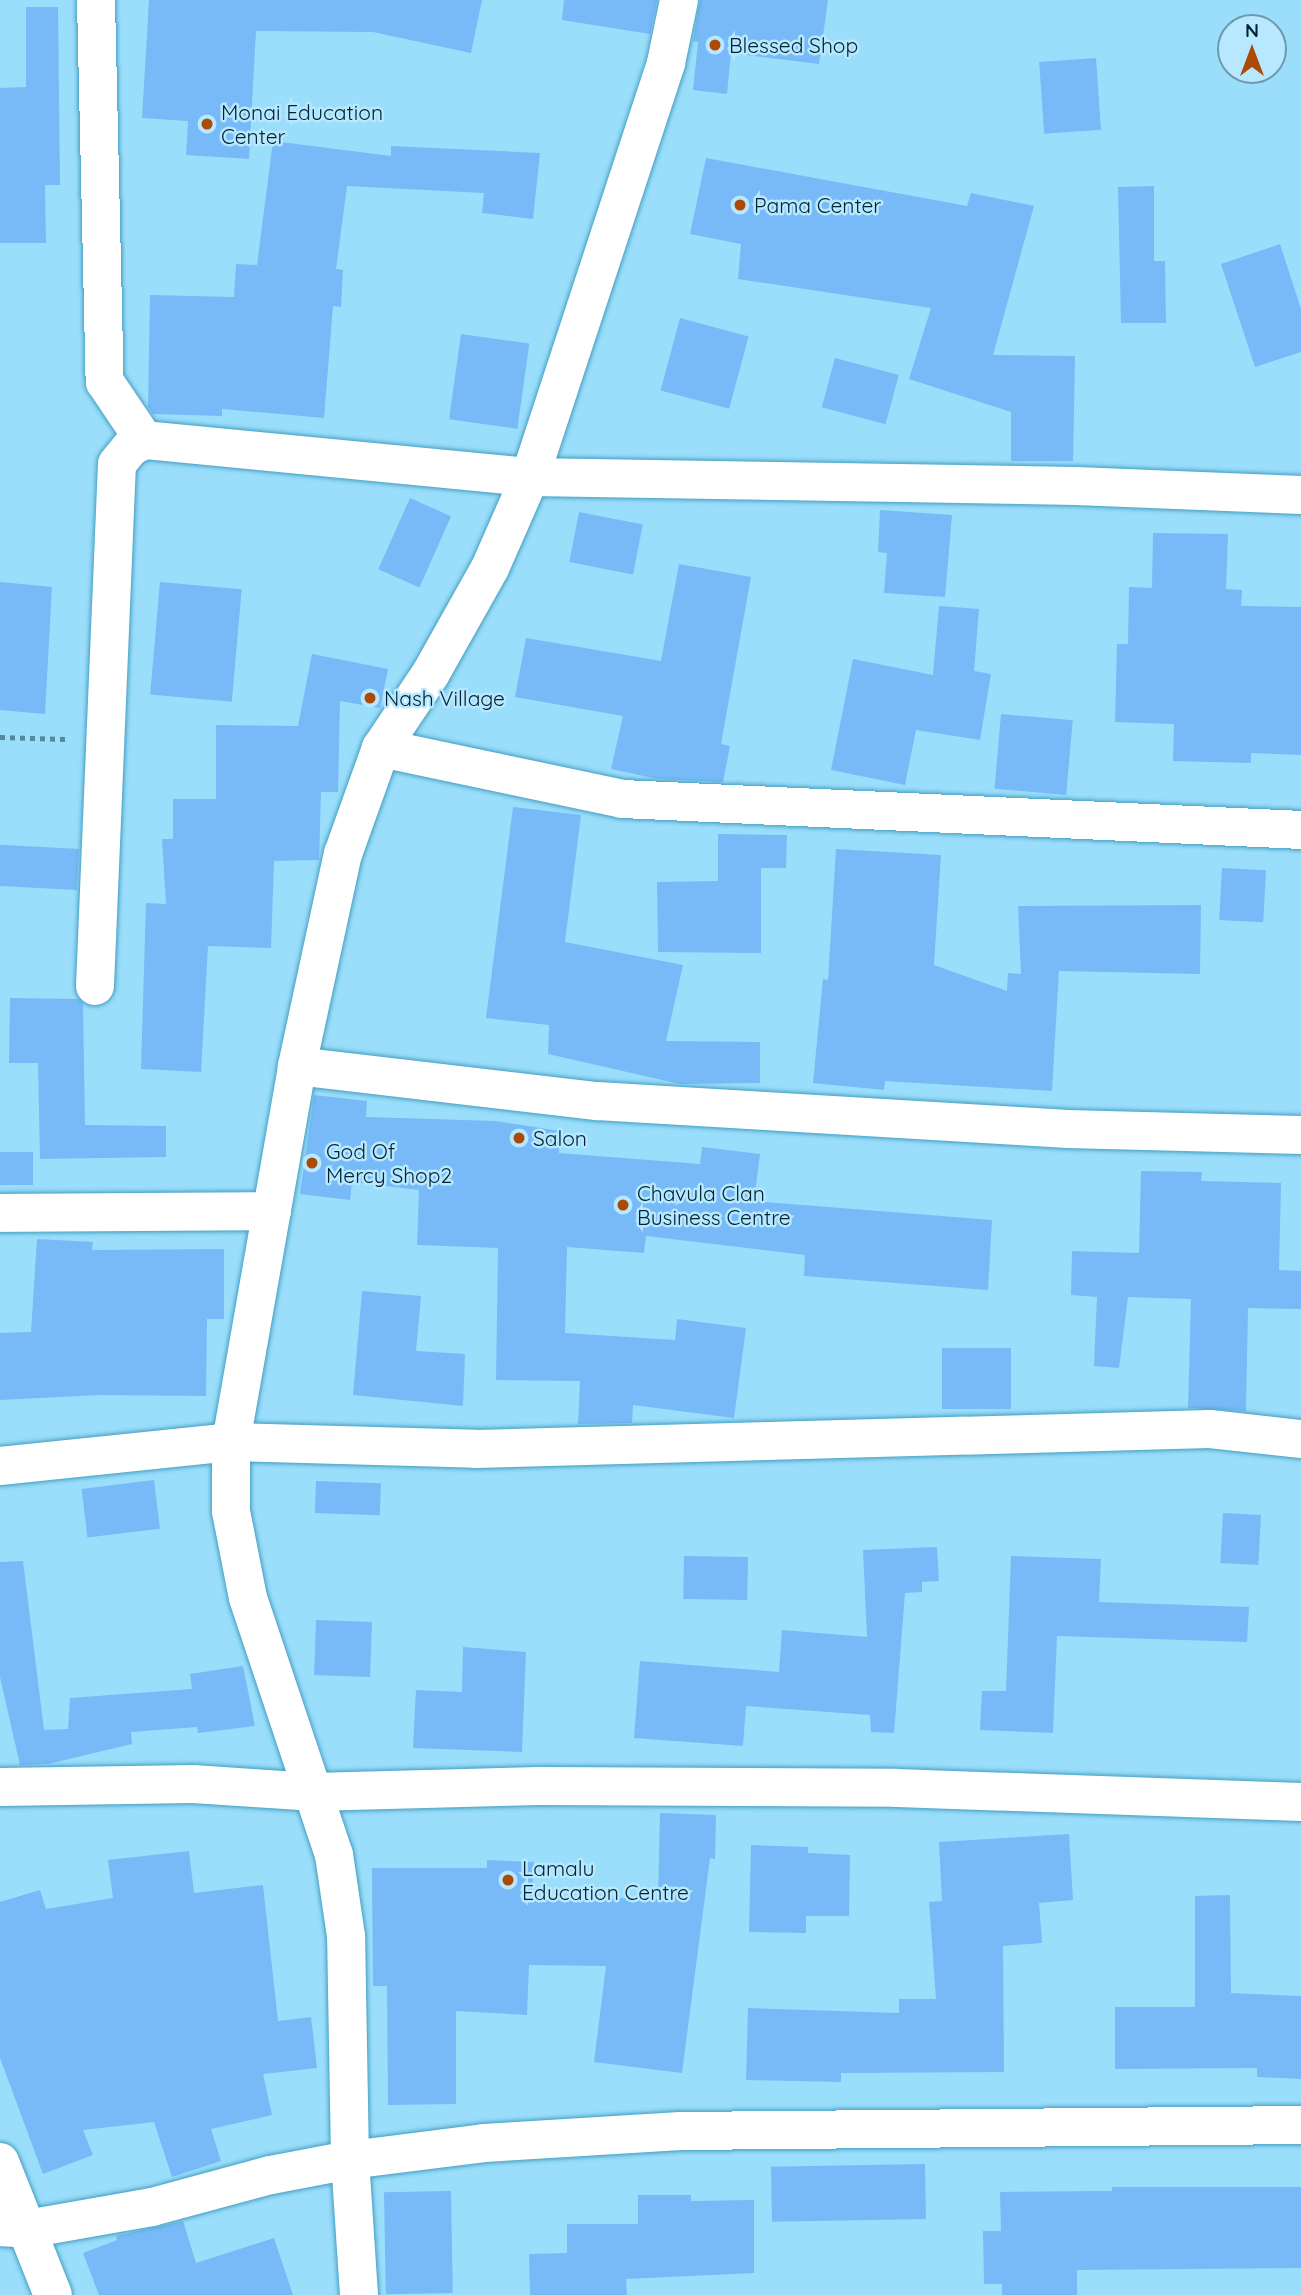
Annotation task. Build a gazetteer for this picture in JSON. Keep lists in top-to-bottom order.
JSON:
{
  "places": [
    "Blessed Shop",
    "Monai Education Center",
    "Pama Center",
    "Nash Village",
    "Salon",
    "God Of Mercy Shop2",
    "Chavula Clan Business Centre",
    "Lamalu Education Centre"
  ],
  "north": "top"
}
